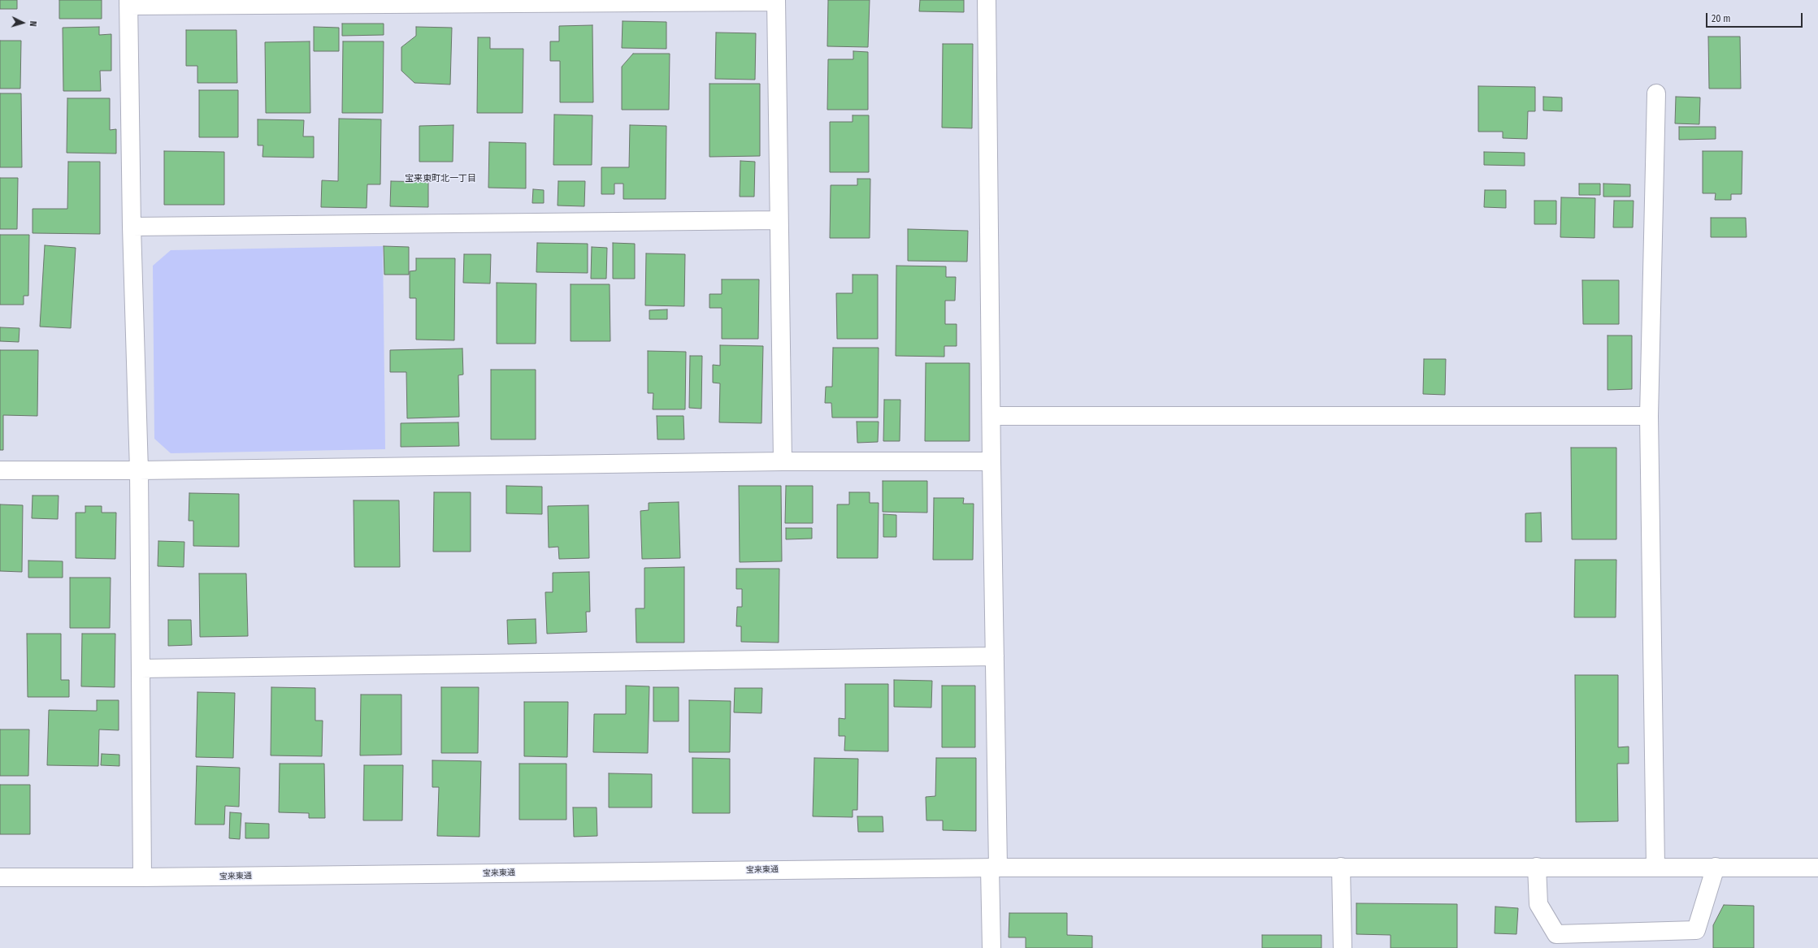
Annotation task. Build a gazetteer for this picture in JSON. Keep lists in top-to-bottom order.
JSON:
{
  "streets": {
    "street": ["宝来東通"]
  },
  "districts": ["宝来東町北一丁目"],
  "scale_bar": "20 m",
  "north": "right"
}
